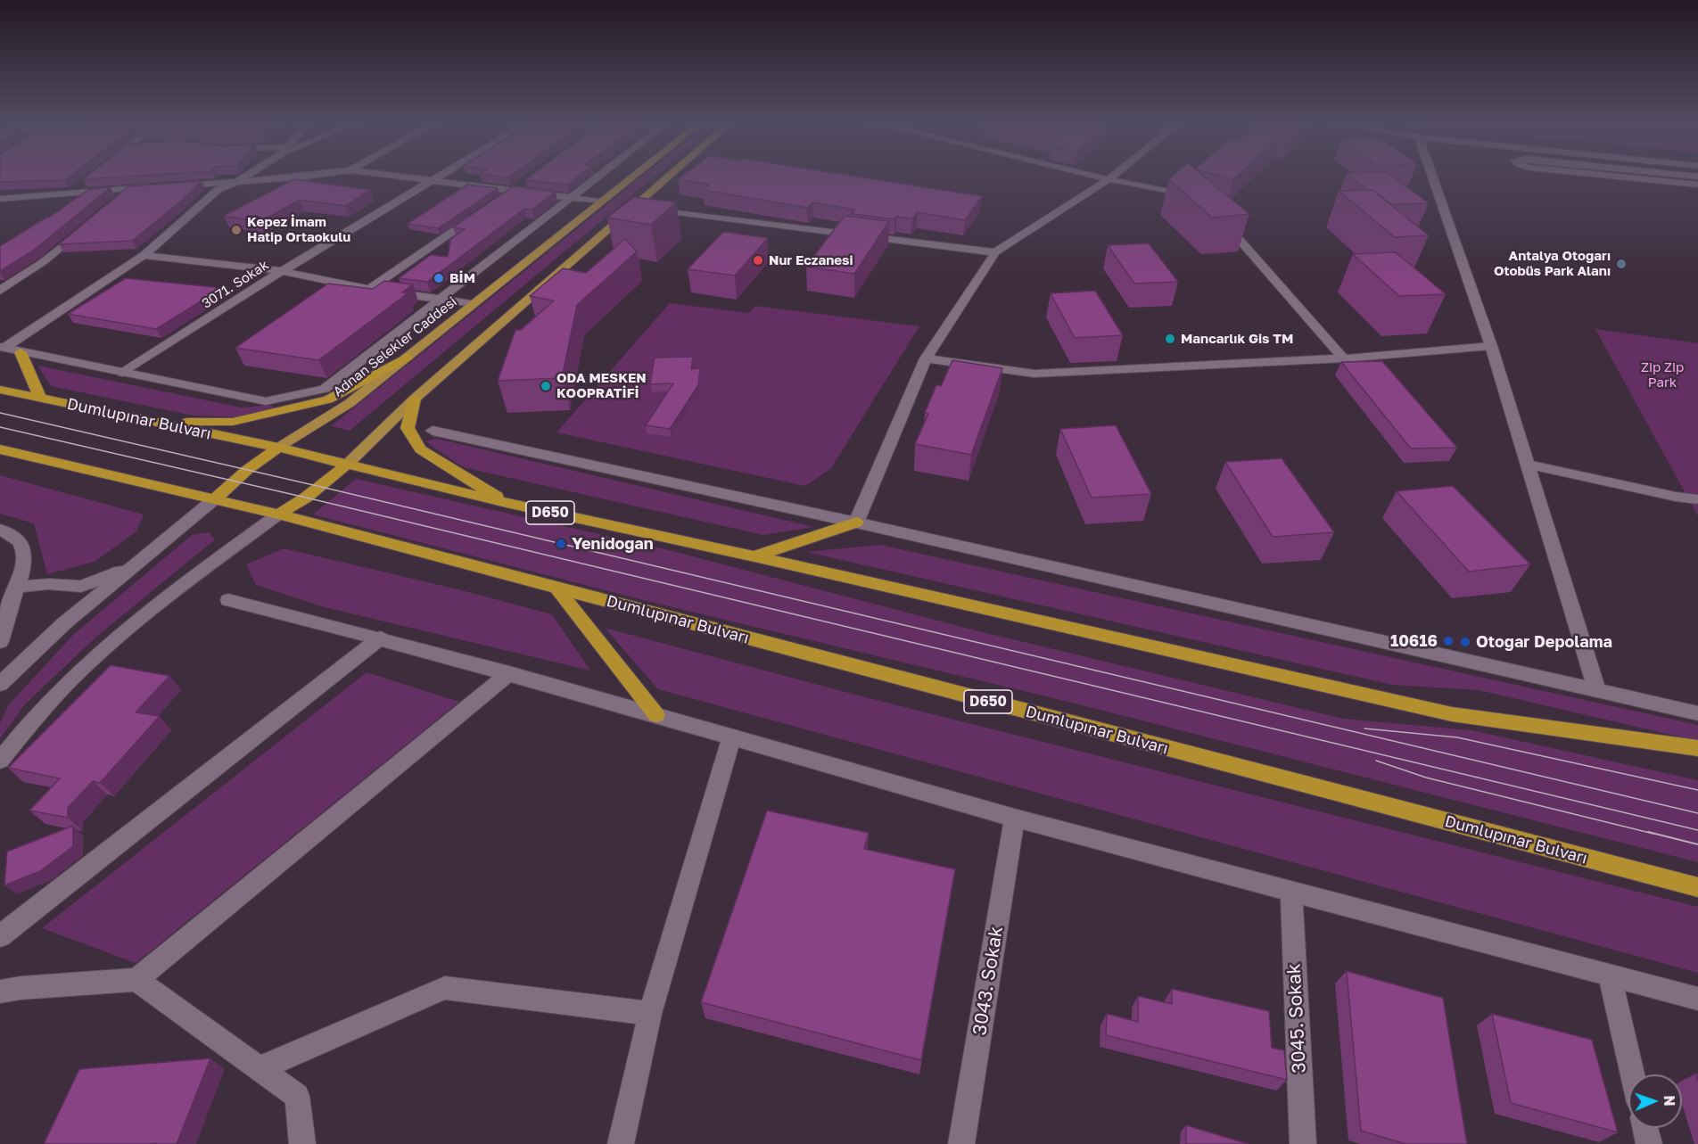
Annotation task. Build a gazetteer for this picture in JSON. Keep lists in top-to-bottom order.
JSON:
{
  "streets": {
    "highway": ["Dumlupınar Bulvarı", "D650"],
    "main road": ["Adnan Selekler Caddesi"],
    "street": ["3071. Sokak", "3043. Sokak", "3045. Sokak"]
  },
  "crossings": [
    ["Adnan Selekler Caddesi", "Dumlupınar Bulvarı"]
  ],
  "parks": ["Zip Zip Park"],
  "places": [
    "Kepez İmam Hatip Ortaokulu",
    "Nur Eczanesi",
    "Antalya Otogarı Otobüs Park Alanı",
    "BİM",
    "Mancarlık Gis TM",
    "ODA MESKEN KOOPRATİFİ",
    "Yenidoğan",
    "10616",
    "Otogar Depolama"
  ],
  "north": "right"
}
